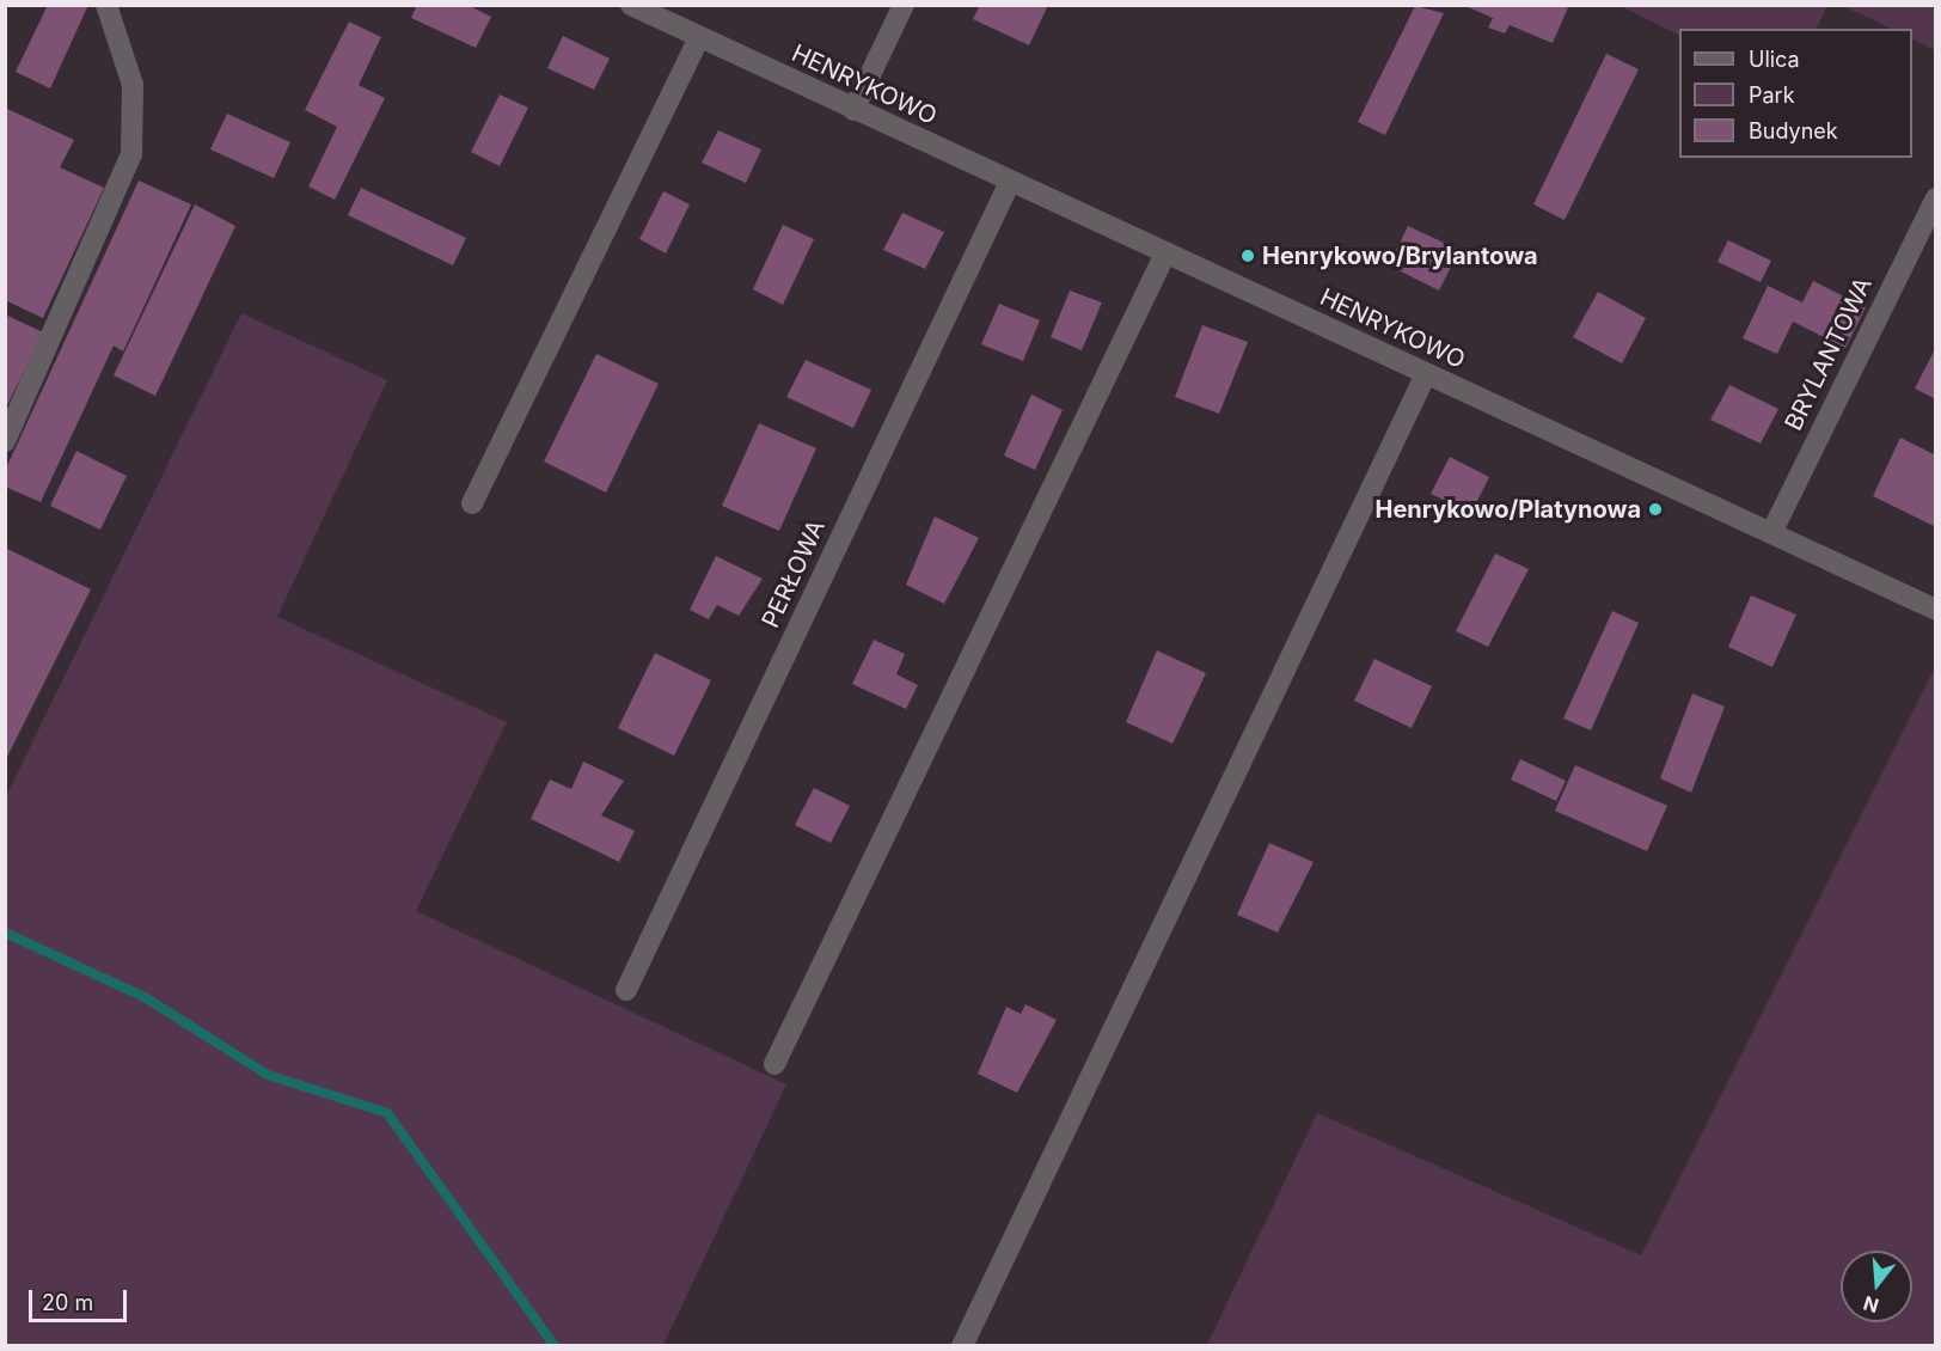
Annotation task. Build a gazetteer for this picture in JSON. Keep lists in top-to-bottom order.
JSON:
{
  "streets": {
    "street": ["HENRYKOWO", "BRYLANTOWA", "PERŁOWA"]
  },
  "crossings": [
    ["HENRYKOWO", "BRYLANTOWA"],
    ["HENRYKOWO", "PERŁOWA"]
  ],
  "places": ["Henrykowo/Brylantowa", "Henrykowo/Platynowa"],
  "legend": ["Ulica", "Park", "Budynek"],
  "scale_bar": "20 m",
  "north": "bottom"
}
